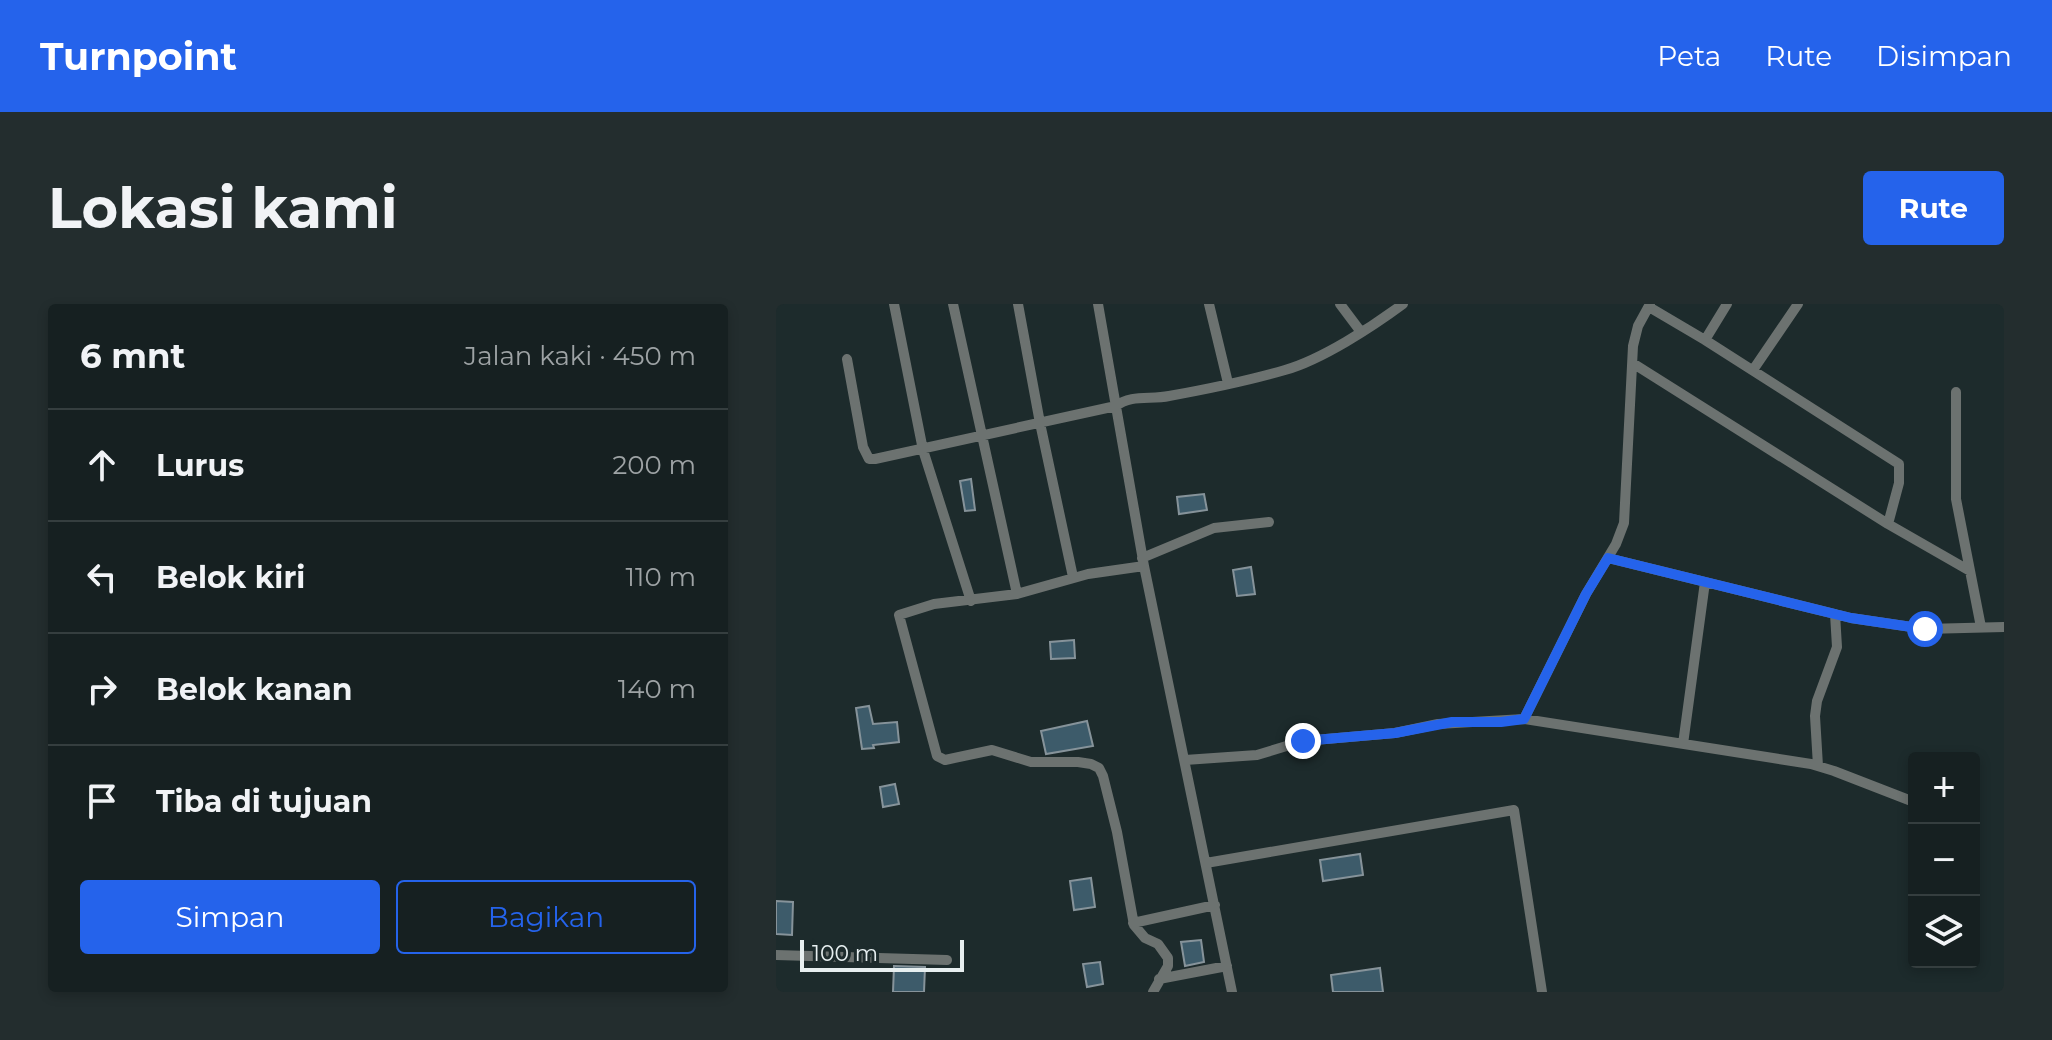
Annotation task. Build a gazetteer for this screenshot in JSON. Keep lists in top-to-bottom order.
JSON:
{
  "scale_bar": "100 m",
  "page": {
    "header": "Turnpoint",
    "nav": ["Peta", "Rute", "Disimpan"],
    "buttons": [
      "Rute",
      ["Simpan", "Bagikan"]
    ],
    "title": "Lokasi kami",
    "heading": ["6 mnt", "Jalan kaki · 450 m"],
    "list": [
      ["Lurus", "200 m"],
      ["Belok kiri", "110 m"],
      ["Belok kanan", "140 m"],
      "Tiba di tujuan"
    ],
    "map_buttons": ["+", "−"],
    "scale": "100 m"
  }
}
